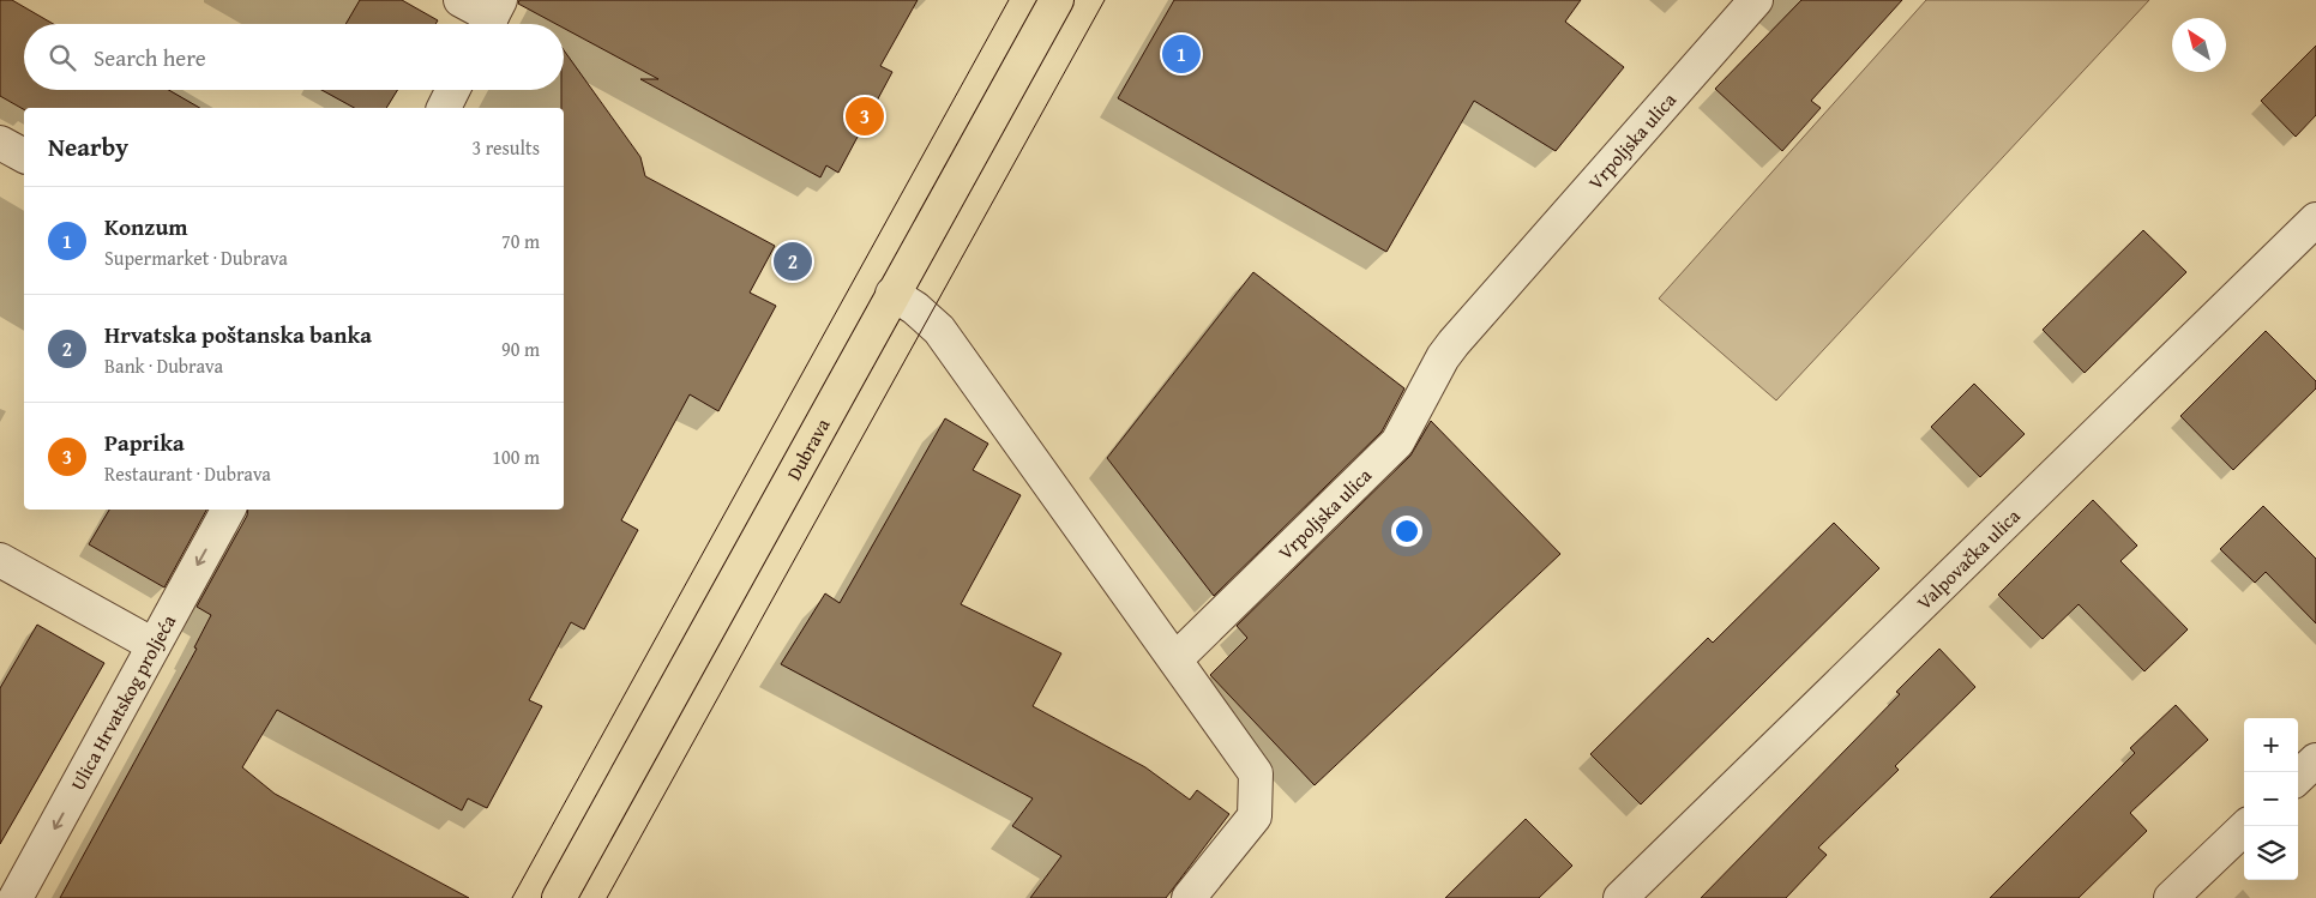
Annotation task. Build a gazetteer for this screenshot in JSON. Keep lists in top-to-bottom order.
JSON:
{
  "streets": {
    "main road": ["Dubrava"],
    "street": ["Vrpoljska ulica", "Valpovačka ulica", "Ulica Hrvatskog proljeća"]
  },
  "one_way": ["Ulica Hrvatskog proljeća"],
  "north": "top left",
  "page": {
    "search": "Search here",
    "pins": ["1", "3", "2"],
    "heading": ["Nearby", "3 results"],
    "list": [
      {
        "mark": "1",
        "name": "Konzum",
        "note": "Supermarket · Dubrava",
        "value": "70 m"
      },
      {
        "mark": "2",
        "name": "Hrvatska poštanska banka",
        "note": "Bank · Dubrava",
        "value": "90 m"
      },
      {
        "mark": "3",
        "name": "Paprika",
        "note": "Restaurant · Dubrava",
        "value": "100 m"
      }
    ],
    "map_buttons": ["+", "−"]
  }
}
